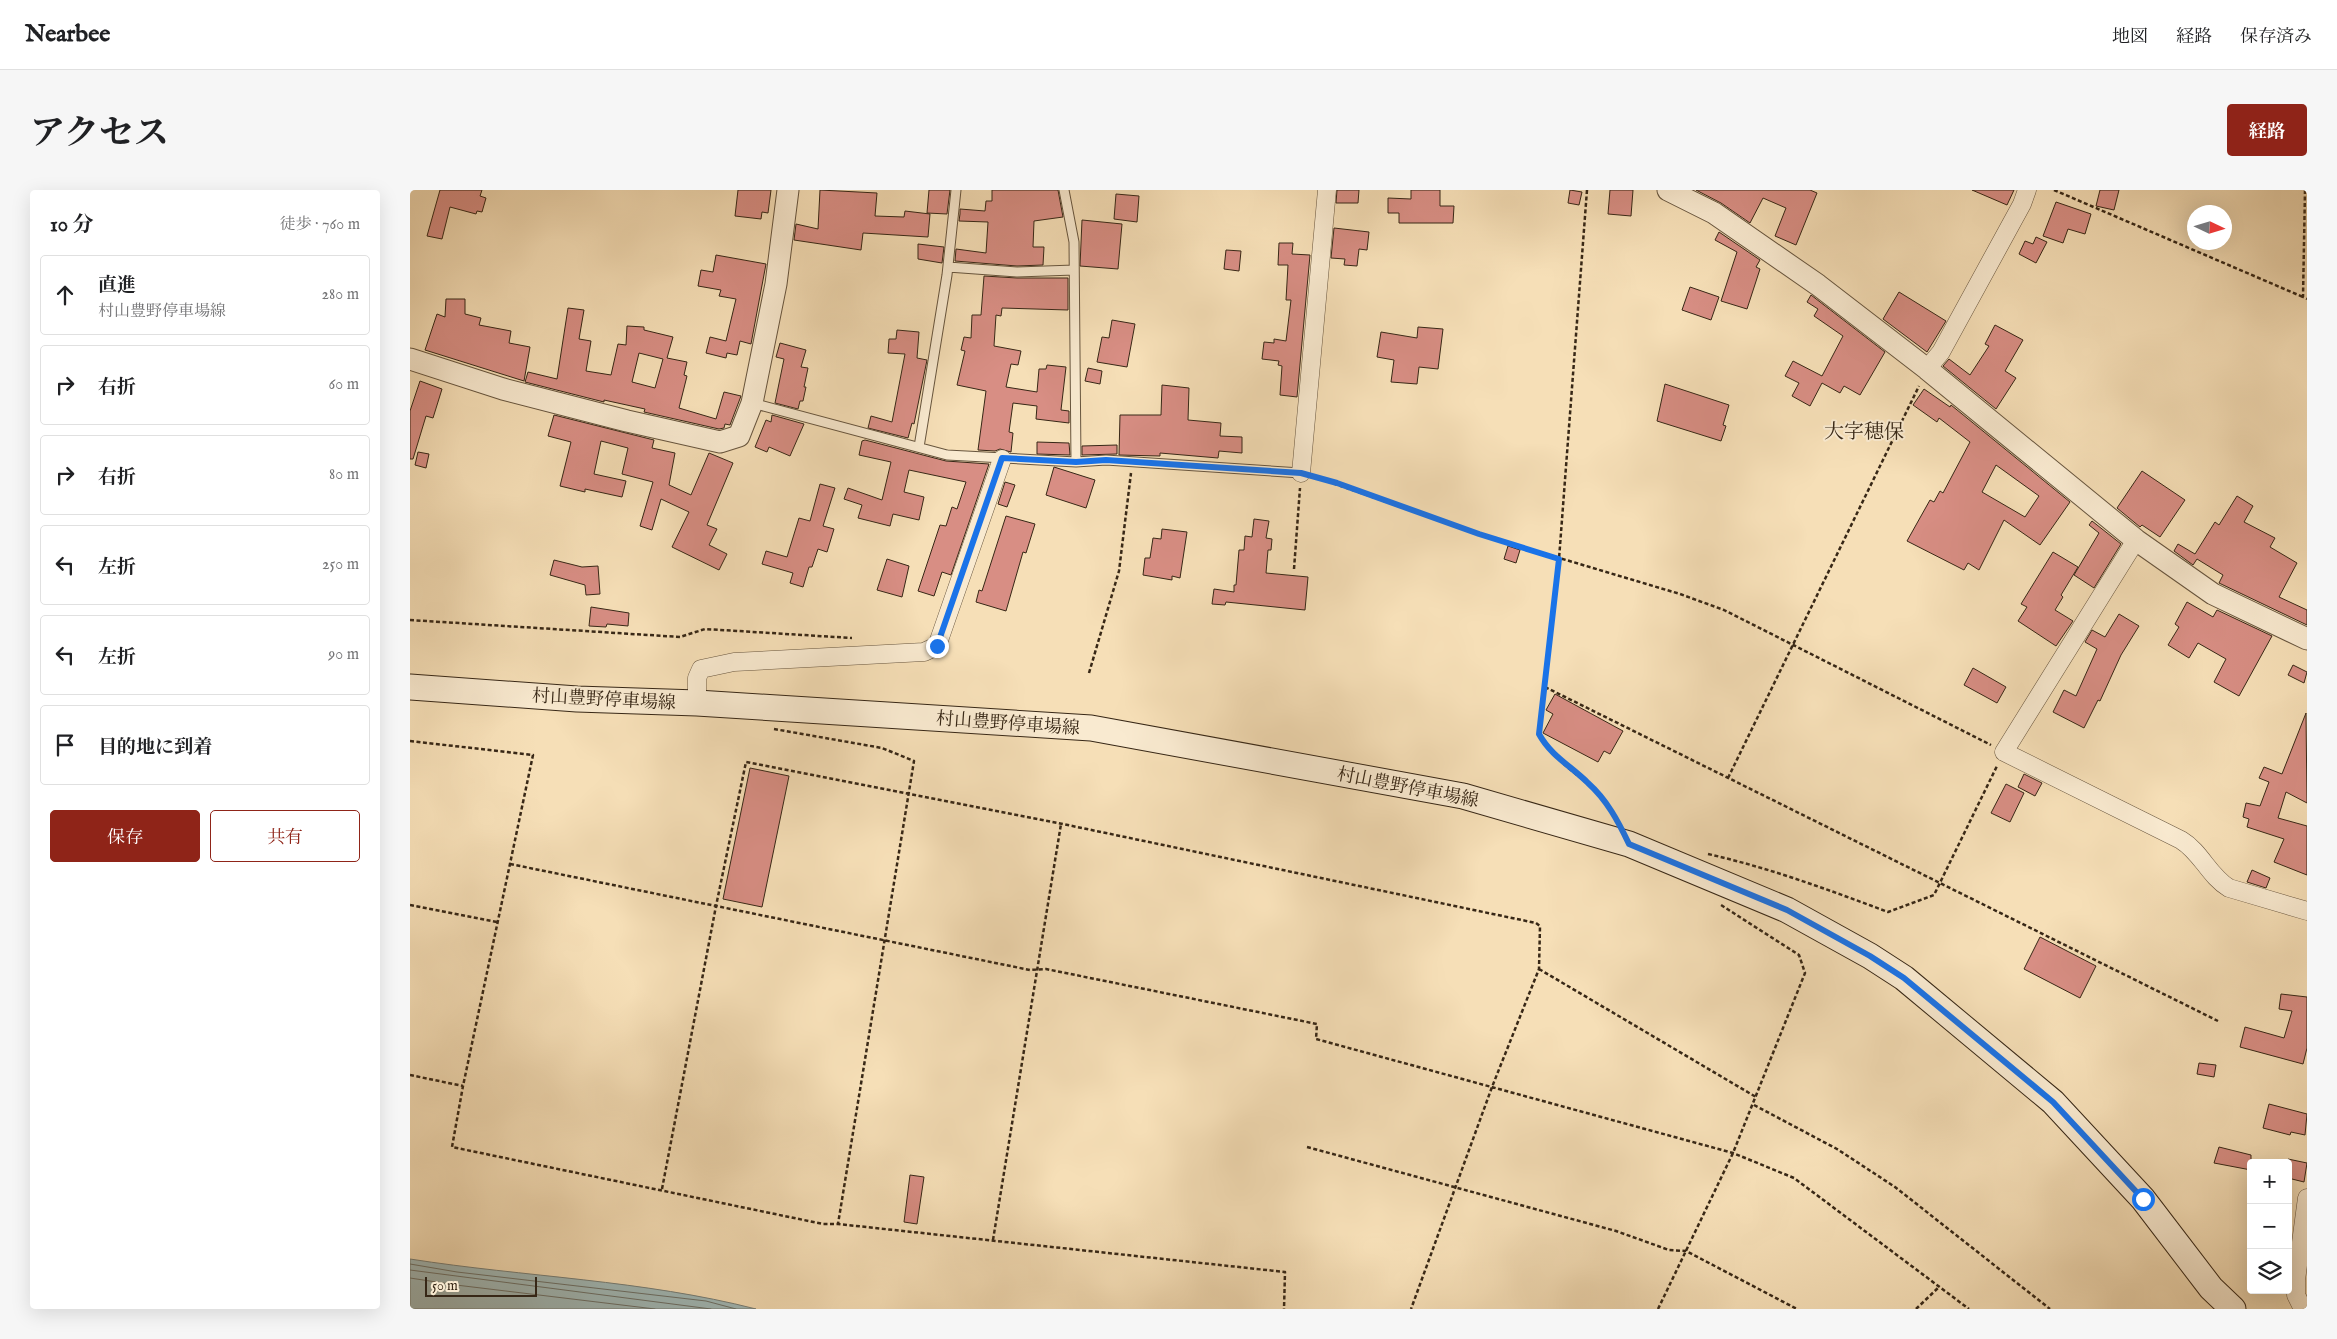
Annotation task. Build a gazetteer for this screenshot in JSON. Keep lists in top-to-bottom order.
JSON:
{
  "streets": {
    "main road": ["村山豊野停車場線"]
  },
  "districts": ["大字穂保"],
  "scale_bar": "50 m",
  "north": "right",
  "page": {
    "header": "Nearbee",
    "nav": ["地図", "経路", "保存済み"],
    "title": "アクセス",
    "buttons": [
      "経路",
      ["保存", "共有"]
    ],
    "heading": ["10 分", "徒歩 · 760 m"],
    "list": [
      ["直進", "村山豊野停車場線", "280 m"],
      ["右折", "60 m"],
      ["右折", "80 m"],
      ["左折", "250 m"],
      ["左折", "90 m"],
      "目的地に到着"
    ],
    "map_buttons": ["+", "−"],
    "scale": "50 m"
  }
}
